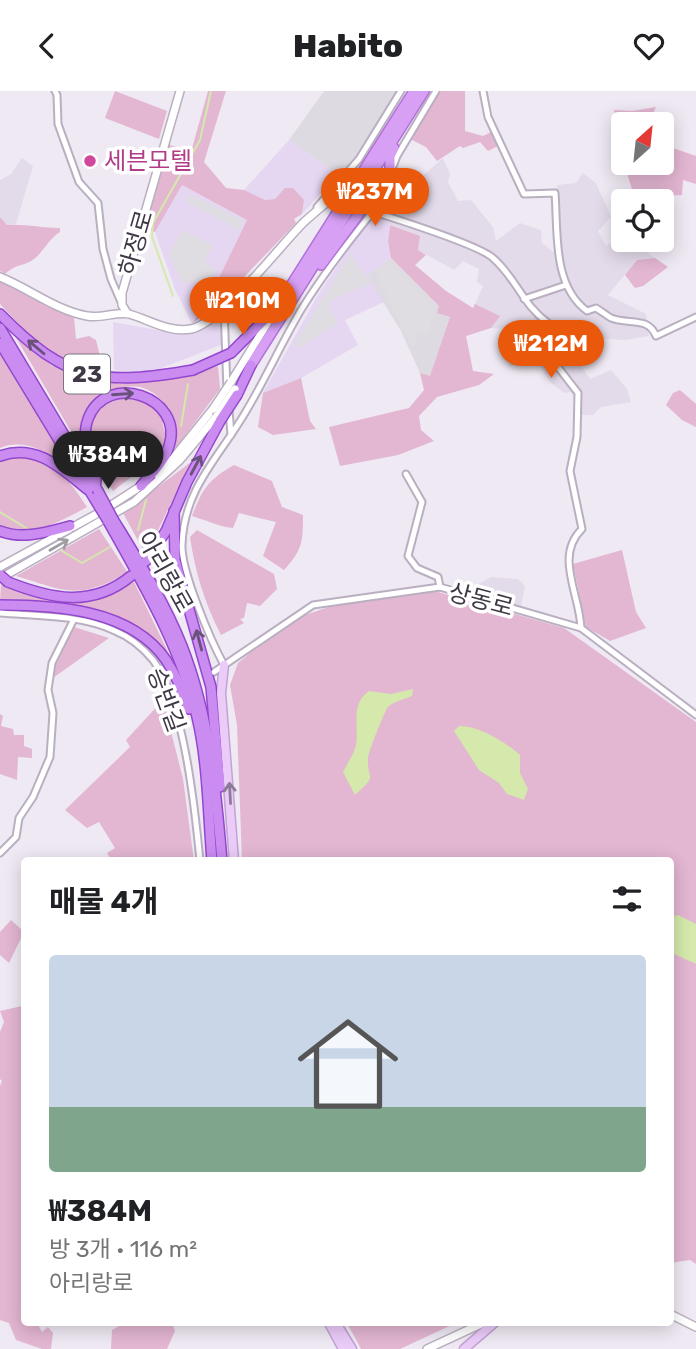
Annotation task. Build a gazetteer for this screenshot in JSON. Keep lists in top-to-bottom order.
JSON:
{
  "streets": {
    "highway": ["23", "아리랑로"],
    "street": ["하정로", "상동로", "승반길"]
  },
  "places": ["세븐모텔"],
  "north": "top right",
  "page": {
    "header": "Habito",
    "price": [
      "₩237M",
      "₩210M",
      "₩212M",
      "₩384M"
    ],
    "heading": "매물 4개",
    "list": [
      {
        "name": "₩384M",
        "note": "방 3개 · 116 m² · 아리랑로"
      }
    ]
  }
}
